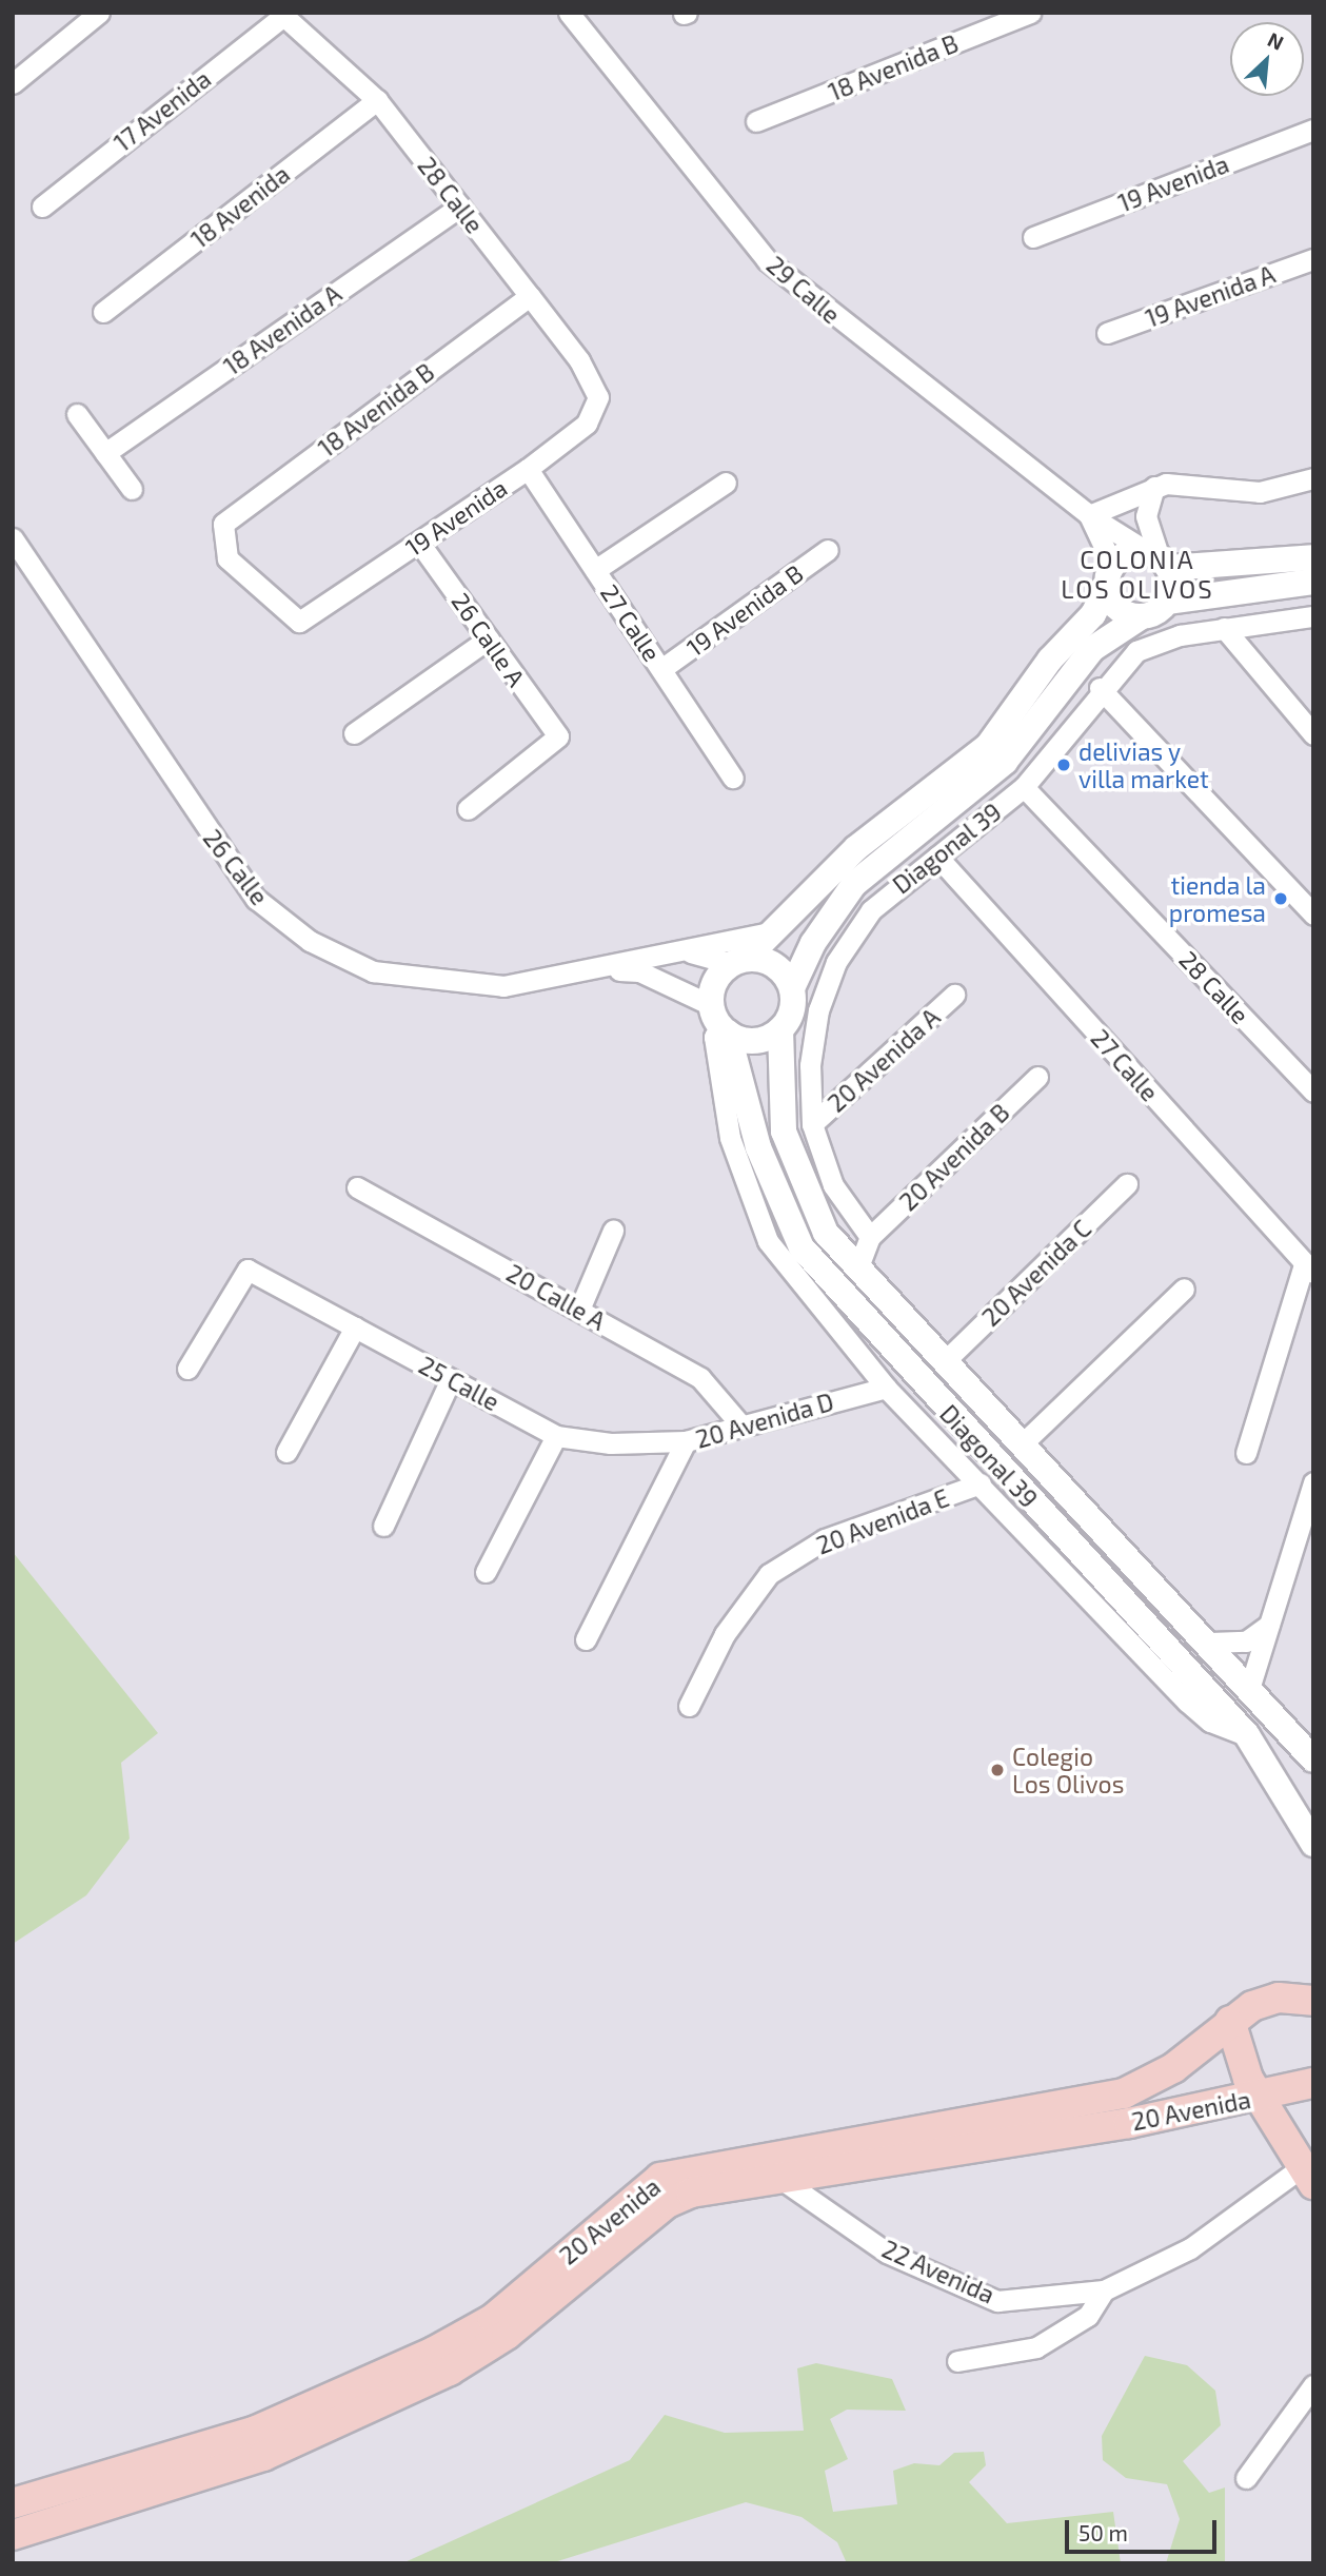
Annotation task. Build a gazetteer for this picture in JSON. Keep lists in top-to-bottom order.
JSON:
{
  "streets": {
    "main road": ["20 Avenida"],
    "street": [
      "18 Avenida B",
      "17 Avenida",
      "19 Avenida",
      "28 Calle",
      "18 Avenida",
      "29 Calle",
      "19 Avenida A",
      "18 Avenida A",
      "19 Avenida B",
      "27 Calle",
      "26 Calle A",
      "Diagonal 39",
      "26 Calle",
      "20 Avenida A",
      "20 Avenida B",
      "20 Avenida C",
      "20 Calle A",
      "25 Calle",
      "20 Avenida D",
      "20 Avenida E",
      "22 Avenida"
    ]
  },
  "crossings": [
    ["18 Avenida B", "19 Avenida"],
    ["18 Avenida B", "28 Calle"],
    ["17 Avenida", "28 Calle"],
    ["19 Avenida", "28 Calle"],
    ["19 Avenida", "27 Calle"],
    ["19 Avenida", "26 Calle A"],
    ["28 Calle", "18 Avenida"],
    ["28 Calle", "18 Avenida A"],
    ["28 Calle", "Diagonal 39"],
    ["29 Calle", "Diagonal 39"],
    ["19 Avenida B", "27 Calle"],
    ["27 Calle", "Diagonal 39"],
    ["Diagonal 39", "26 Calle"],
    ["Diagonal 39", "20 Avenida A"],
    ["Diagonal 39", "20 Avenida B"],
    ["Diagonal 39", "20 Avenida C"],
    ["20 Calle A", "20 Avenida D"],
    ["25 Calle", "20 Avenida D"],
    ["20 Avenida", "22 Avenida"]
  ],
  "districts": ["COLONIA LOS OLIVOS"],
  "places": ["delivias y villa market", "tienda la promesa", "Colegio Los Olivos"],
  "scale_bar": "50 m",
  "north": "top right"
}
